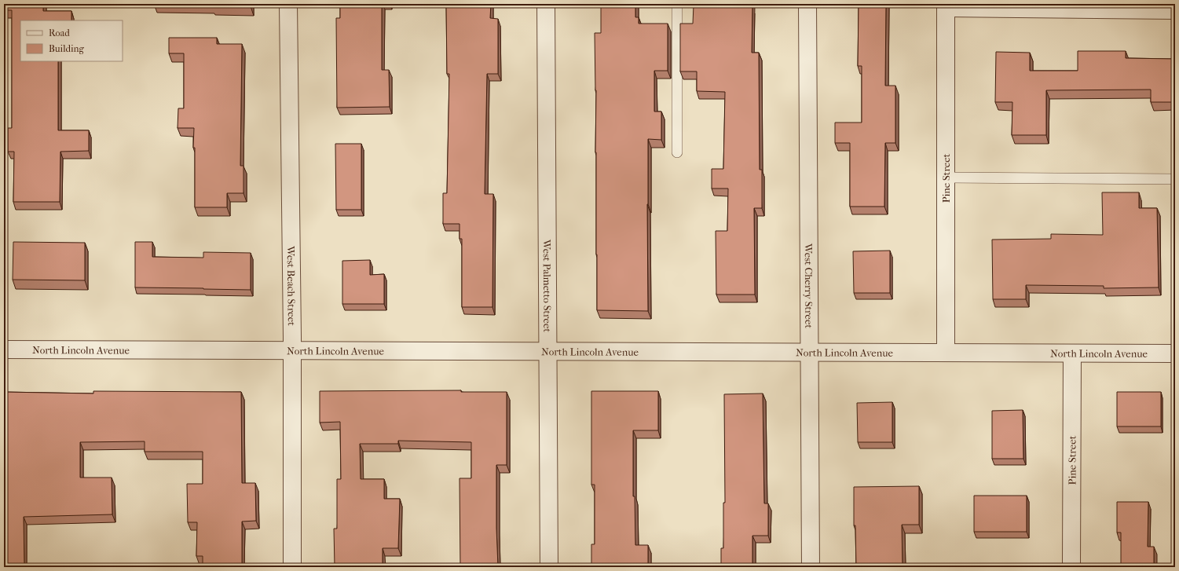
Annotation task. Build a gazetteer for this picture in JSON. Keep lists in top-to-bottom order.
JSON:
{
  "streets": {
    "street": [
      "Pine Street",
      "West Beach Street",
      "West Palmetto Street",
      "West Cherry Street",
      "North Lincoln Avenue"
    ]
  },
  "crossings": [
    ["Pine Street", "North Lincoln Avenue"],
    ["West Beach Street", "North Lincoln Avenue"],
    ["West Palmetto Street", "North Lincoln Avenue"],
    ["West Cherry Street", "North Lincoln Avenue"]
  ],
  "legend": ["Road", "Building"]
}
